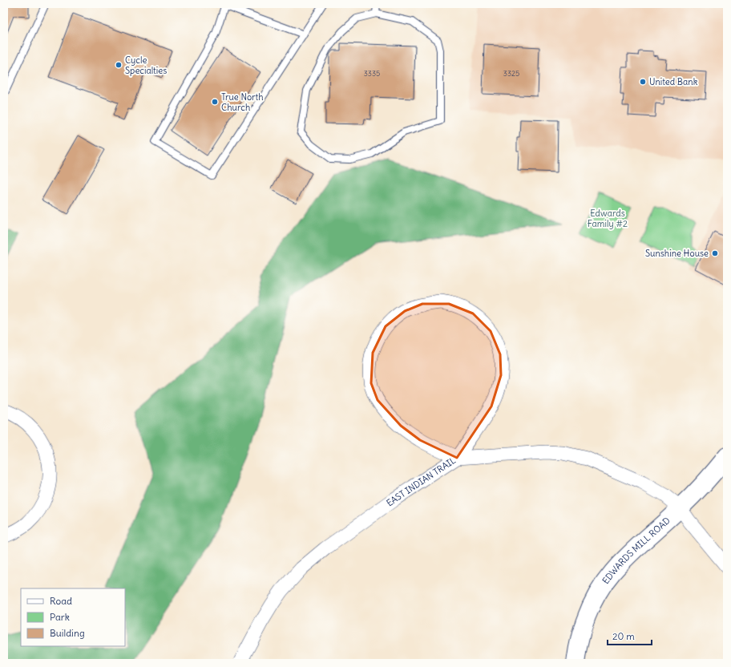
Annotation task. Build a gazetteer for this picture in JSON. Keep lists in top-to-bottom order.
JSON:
{
  "streets": {
    "street": ["EAST INDIAN TRAIL", "EDWARDS MILL ROAD"]
  },
  "crossings": [
    ["EAST INDIAN TRAIL", "EDWARDS MILL ROAD"]
  ],
  "parks": ["Edwards Family #2"],
  "places": [
    "Cycle Specialties",
    "United Bank",
    "True North Church",
    "Sunshine House"
  ],
  "house_numbers": ["3335", "3325"],
  "legend": ["Road", "Park", "Building"],
  "scale_bar": "20 m"
}
